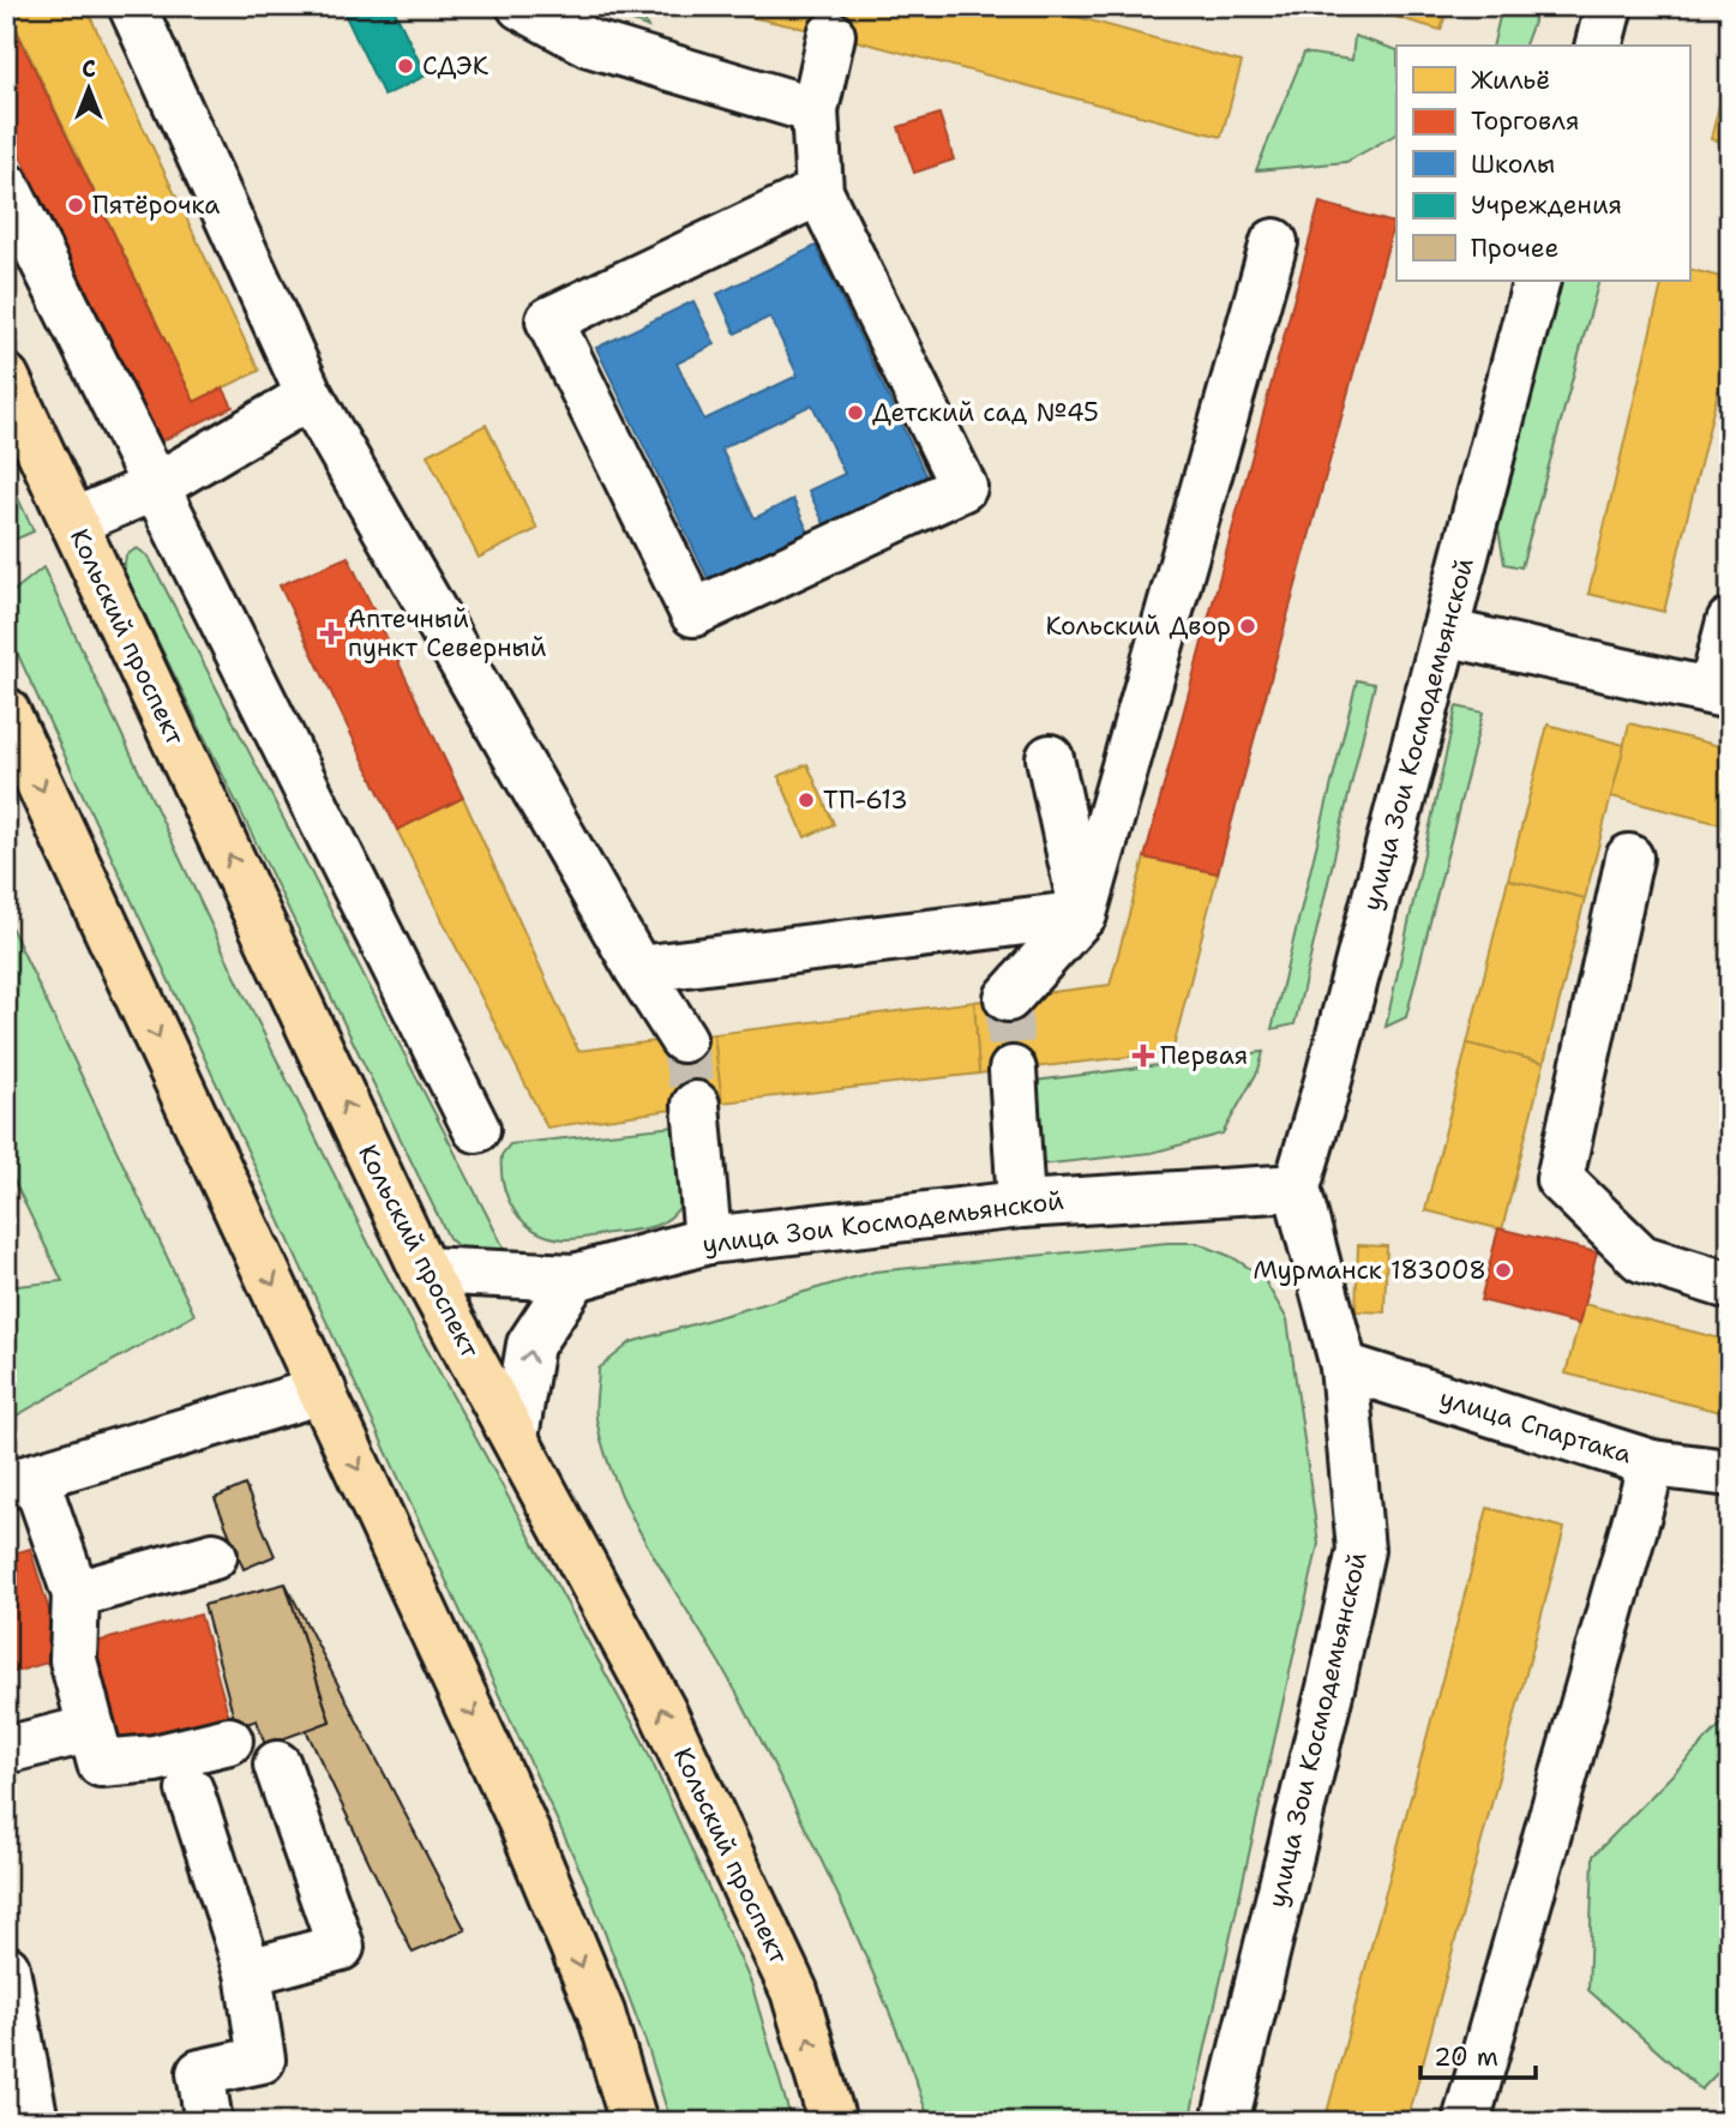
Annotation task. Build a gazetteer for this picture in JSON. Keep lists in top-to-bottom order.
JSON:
{
  "streets": {
    "main road": ["Кольский проспект"],
    "street": ["улица Зои Космодемьянской", "улица Спартака"]
  },
  "crossings": [
    ["Кольский проспект", "улица Зои Космодемьянской"],
    ["улица Зои Космодемьянской", "улица Спартака"]
  ],
  "places": {
    "other": [
      "СДЭК",
      "Пятёрочка",
      "Детский сад №45",
      "Кольский Двор",
      "ТП-613",
      "Мурманск 183008"
    ],
    "health": ["Аптечный пункт Северный", "Первая"]
  },
  "legend": [
    "Жильё",
    "Торговля",
    "Школы",
    "Учреждения",
    "Прочее"
  ],
  "scale_bar": "20 m",
  "north": "top"
}
